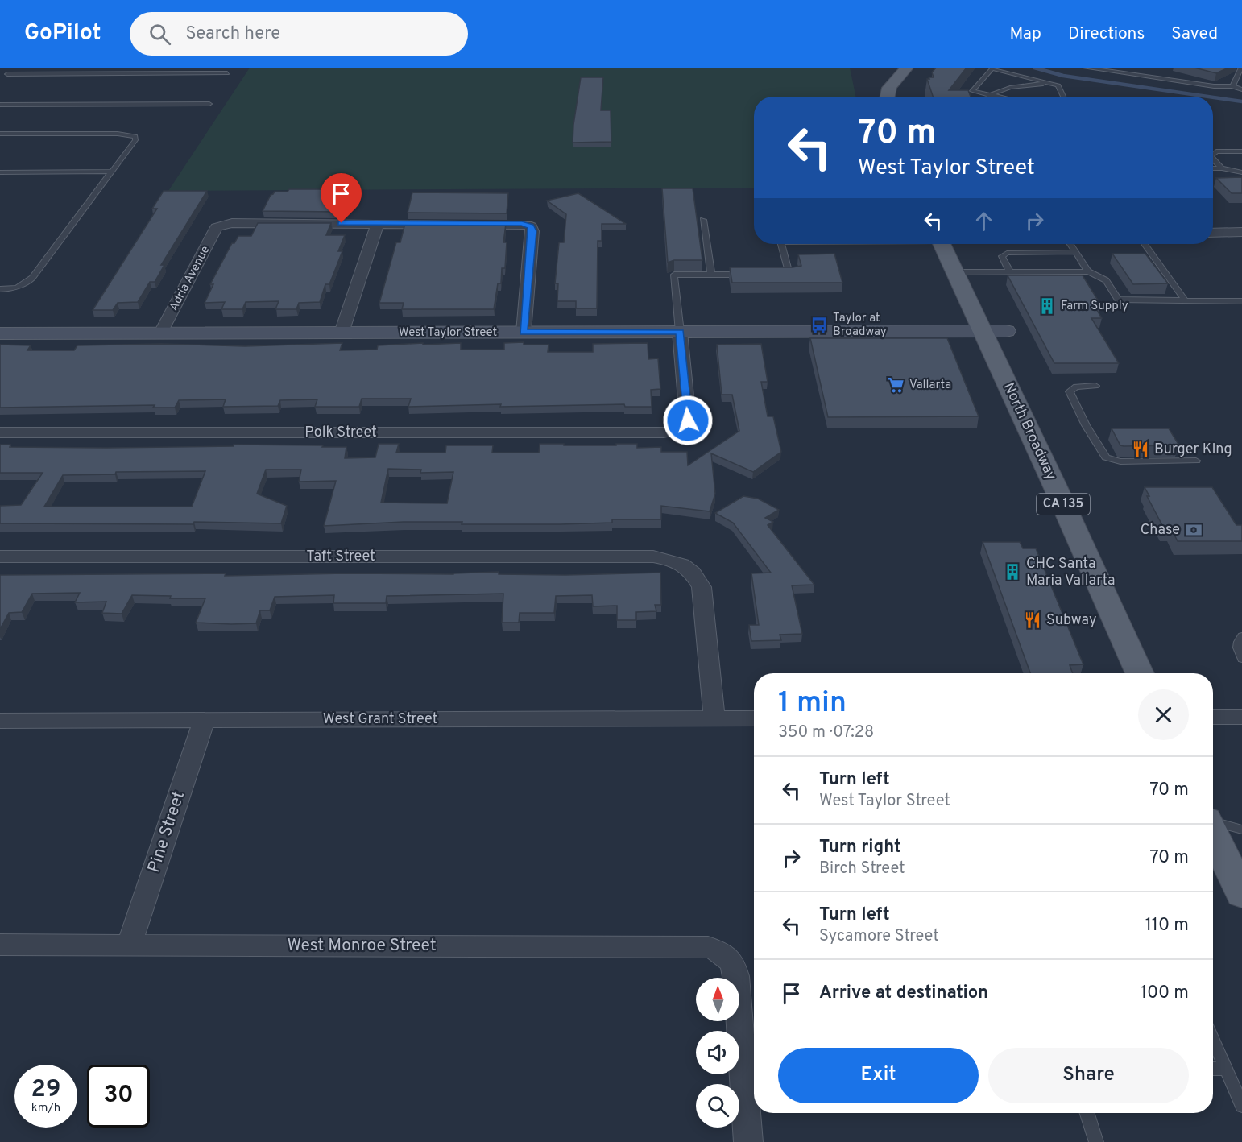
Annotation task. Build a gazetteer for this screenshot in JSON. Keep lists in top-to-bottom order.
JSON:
{
  "streets": {
    "main road": ["North Broadway", "CA 135"],
    "street": [
      "Adria Avenue",
      "West Taylor Street",
      "Polk Street",
      "Taft Street",
      "West Grant Street",
      "Pine Street",
      "West Monroe Street"
    ]
  },
  "crossings": [
    ["Adria Avenue", "West Taylor Street"],
    ["West Taylor Street", "North Broadway"],
    ["West Taylor Street", "Polk Street"],
    ["Taft Street", "West Grant Street"],
    ["West Grant Street", "Pine Street"],
    ["Pine Street", "West Monroe Street"]
  ],
  "places": {
    "building": ["Farm Supply", "CHC Santa Maria Vallarta"],
    "bus stop": ["Taylor at Broadway"],
    "supermarket": ["Vallarta"],
    "restaurant": ["Burger King", "Subway"],
    "bank": ["Chase"]
  },
  "north": "top",
  "page": {
    "header": "GoPilot",
    "search": "Search here",
    "nav": ["Map", "Directions", "Saved"],
    "turn": ["70 m", "West Taylor Street"],
    "heading": ["1 min", "350 m · 07:28"],
    "list": [
      {
        "name": "Turn left",
        "note": "West Taylor Street",
        "value": "70 m"
      },
      {
        "name": "Turn right",
        "note": "Birch Street",
        "value": "70 m"
      },
      {
        "name": "Turn left",
        "note": "Sycamore Street",
        "value": "110 m"
      },
      {
        "name": "Arrive at destination",
        "value": "100 m"
      }
    ],
    "buttons": ["Exit", "Share"],
    "speed": "29 km/h",
    "limit": "30"
  }
}
